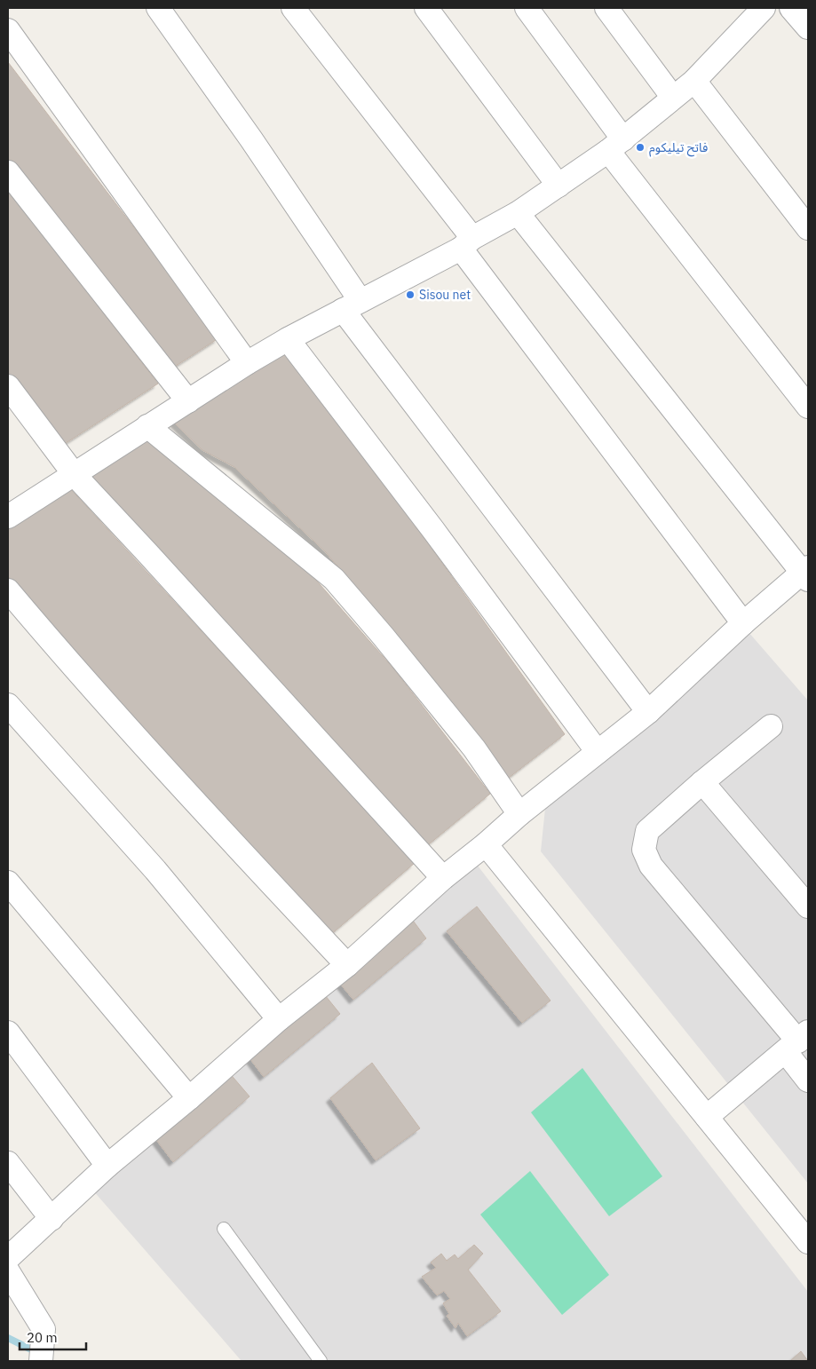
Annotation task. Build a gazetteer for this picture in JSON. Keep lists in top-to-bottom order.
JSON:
{
  "places": ["فاتح تيليكوم", "Sisou net"],
  "scale_bar": "20 m"
}
